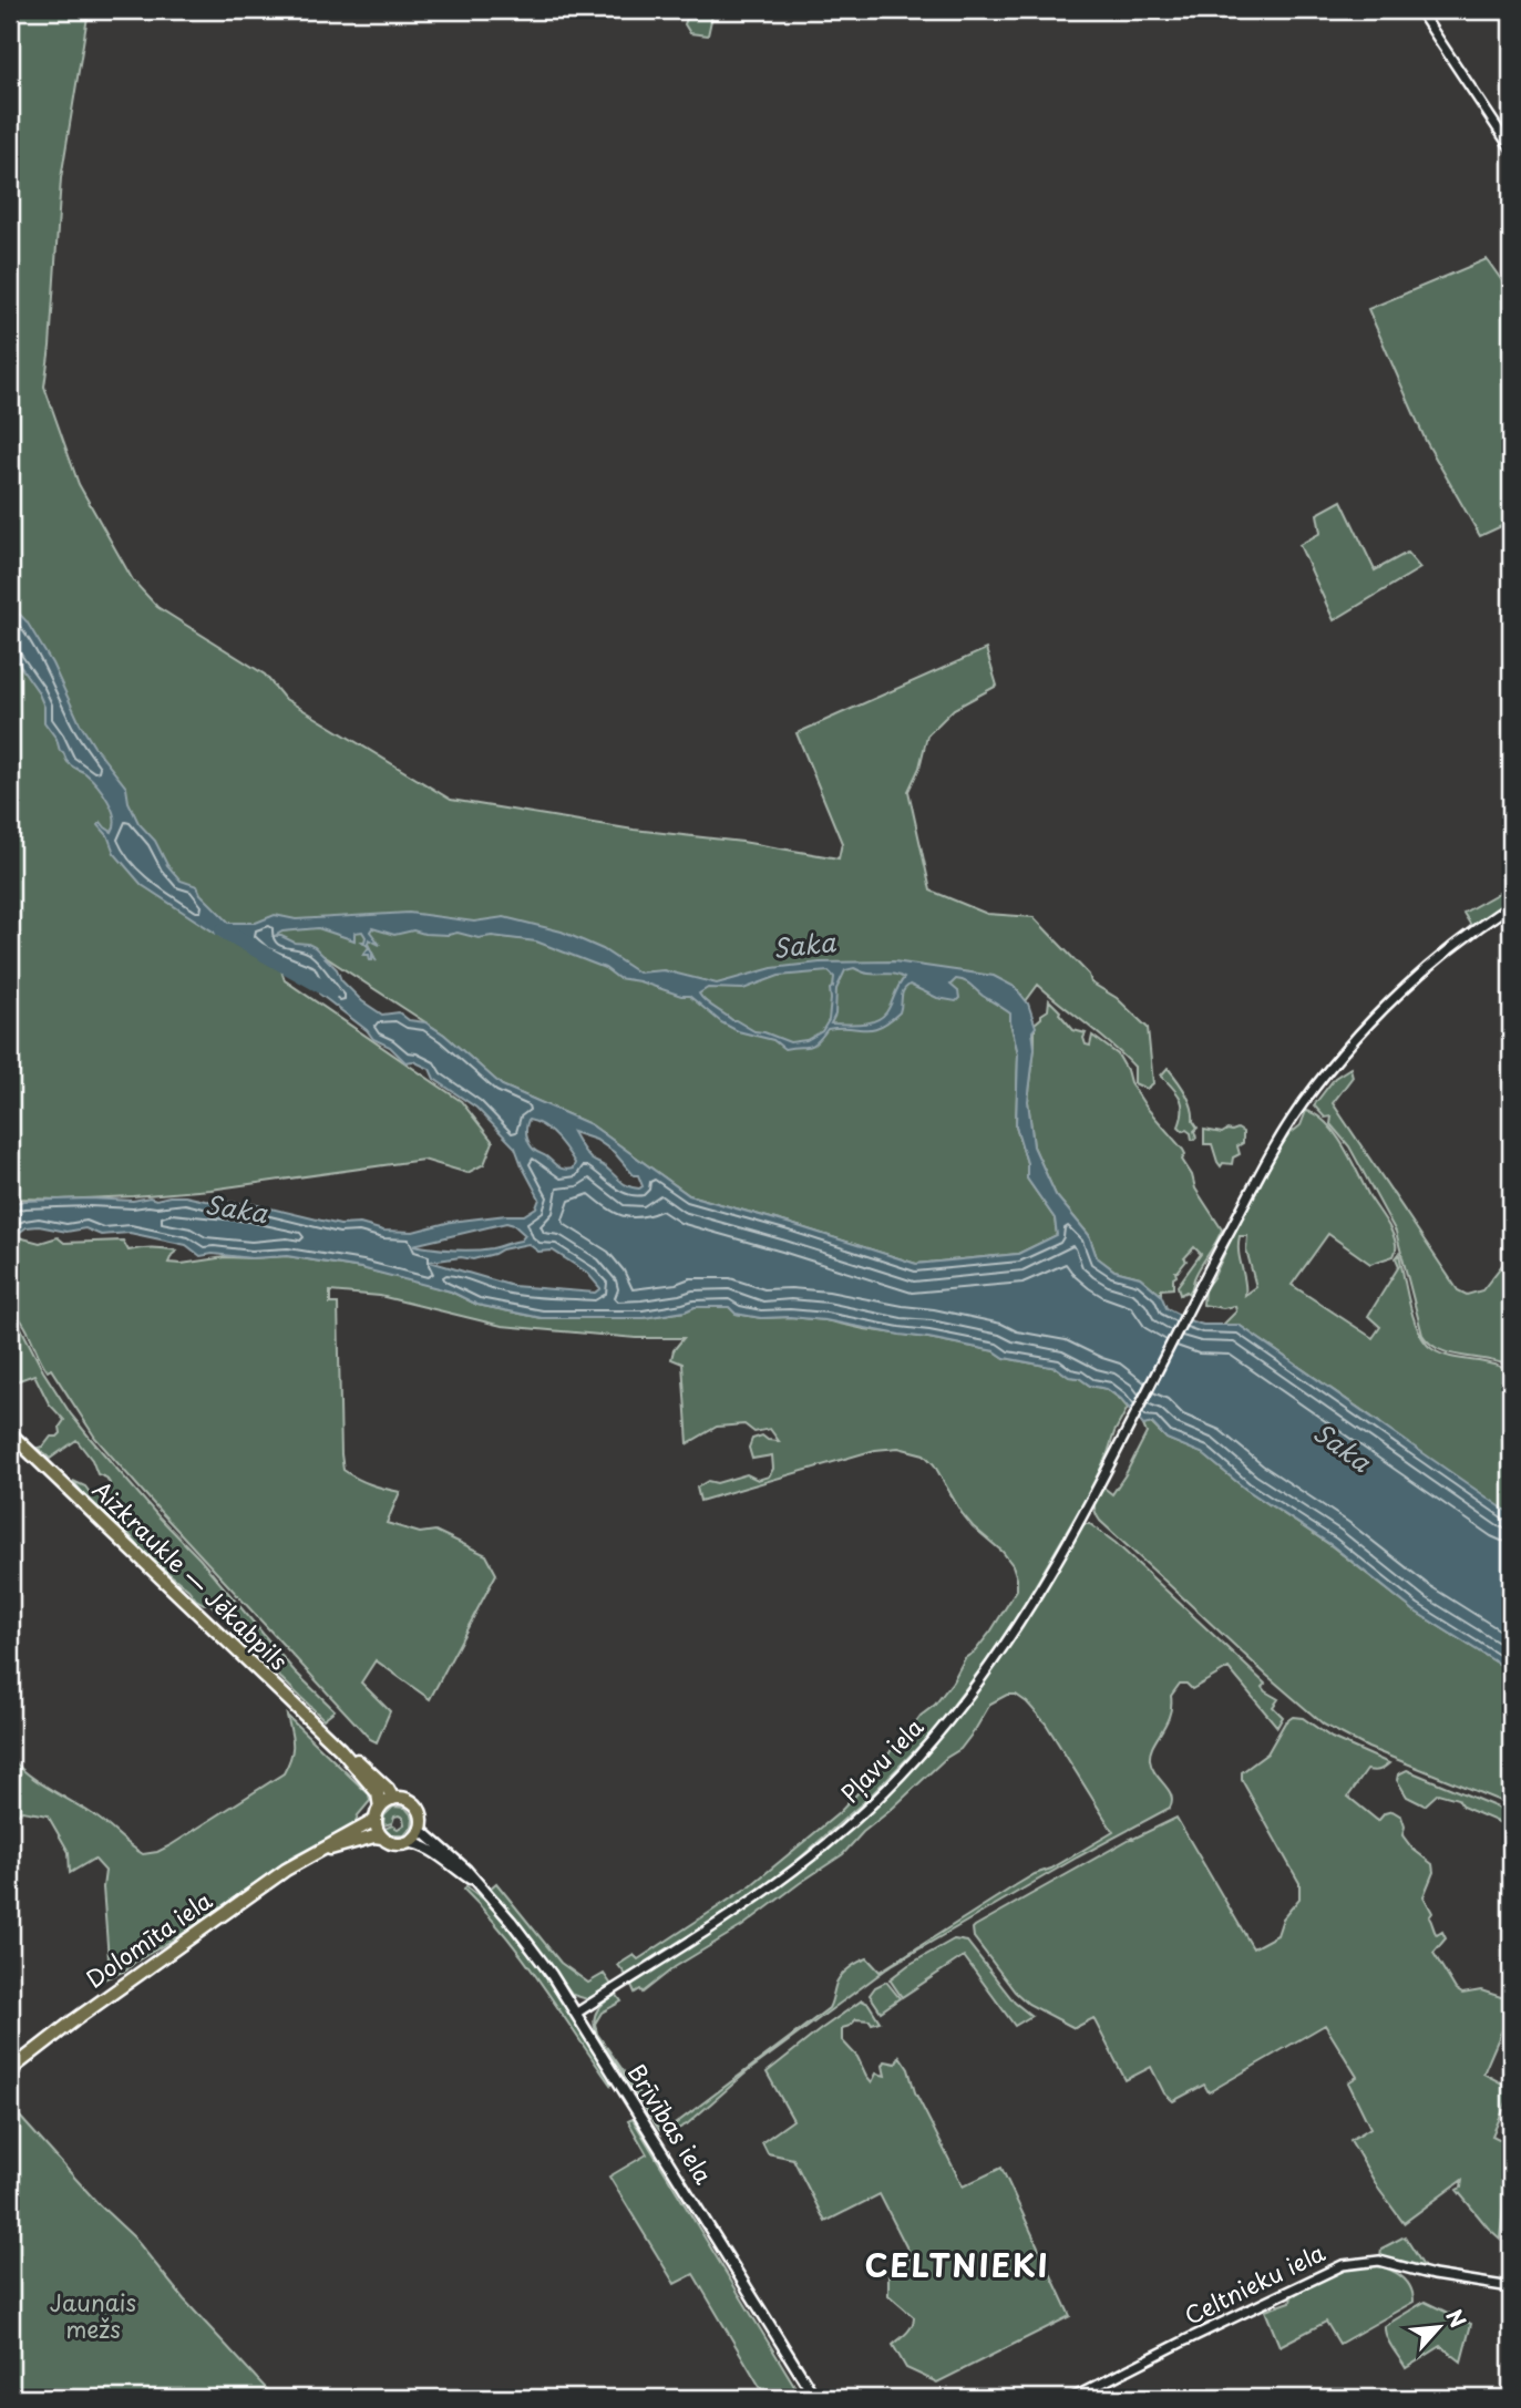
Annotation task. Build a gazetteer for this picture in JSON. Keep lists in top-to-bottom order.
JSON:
{
  "streets": {
    "main road": ["Aizkraukle — Jēkabpils", "Dolomīta iela", "Brīvības iela"],
    "street": ["Pļavu iela", "Celtnieku iela"]
  },
  "crossings": [
    ["Aizkraukle — Jēkabpils", "Dolomīta iela"],
    ["Aizkraukle — Jēkabpils", "Brīvības iela"],
    ["Pļavu iela", "Brīvības iela"],
    ["Dolomīta iela", "Brīvības iela"]
  ],
  "districts": ["CELTNIEKI"],
  "water": ["Saka"],
  "parks": ["Jaunais mežs"],
  "north": "top right"
}
